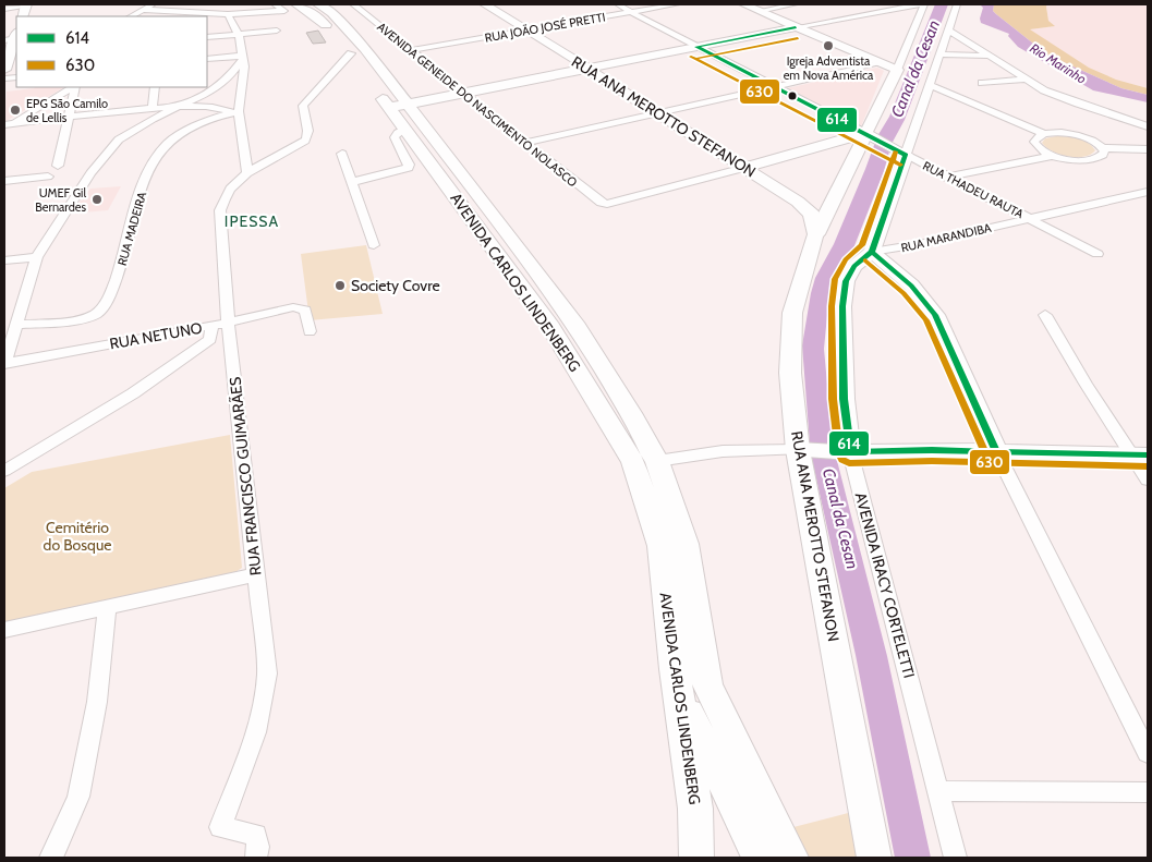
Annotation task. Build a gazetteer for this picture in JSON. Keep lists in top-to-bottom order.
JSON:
{
  "streets": {
    "main road": ["RUA ANA MEROTTO STEFANON", "AVENIDA CARLOS LINDENBERG"],
    "street": [
      "RUA JOÃO JOSÉ PRETTI",
      "AVENIDA GENEIDE DO NASCIMENTO NOLASCO",
      "RUA THADEU RAUTA",
      "RUA MADEIRA",
      "RUA MARANDIBA",
      "RUA NETUNO",
      "RUA FRANCISCO GUIMARÃES",
      "AVENIDA IRACY CORTELETTI"
    ]
  },
  "crossings": [
    ["RUA JOÃO JOSÉ PRETTI", "AVENIDA GENEIDE DO NASCIMENTO NOLASCO"],
    ["RUA JOÃO JOSÉ PRETTI", "RUA ANA MEROTTO STEFANON"],
    ["RUA JOÃO JOSÉ PRETTI", "RUA THADEU RAUTA"],
    ["AVENIDA GENEIDE DO NASCIMENTO NOLASCO", "RUA ANA MEROTTO STEFANON"],
    ["RUA THADEU RAUTA", "RUA MARANDIBA"],
    ["RUA THADEU RAUTA", "AVENIDA IRACY CORTELETTI"],
    ["RUA MARANDIBA", "AVENIDA IRACY CORTELETTI"],
    ["RUA NETUNO", "RUA FRANCISCO GUIMARÃES"]
  ],
  "districts": ["IPESSA"],
  "water": ["Rio Marinho", "Canal da Cesan"],
  "parks": ["Cemitério do Bosque"],
  "places": [
    "Igreja Adventista em Nova América",
    "EPG São Camilo de Lellis",
    "UMEF Gil Bernardes",
    "Society Covre"
  ],
  "lines": ["transit line 614", "transit line 630"],
  "legend": ["614", "630"]
}
